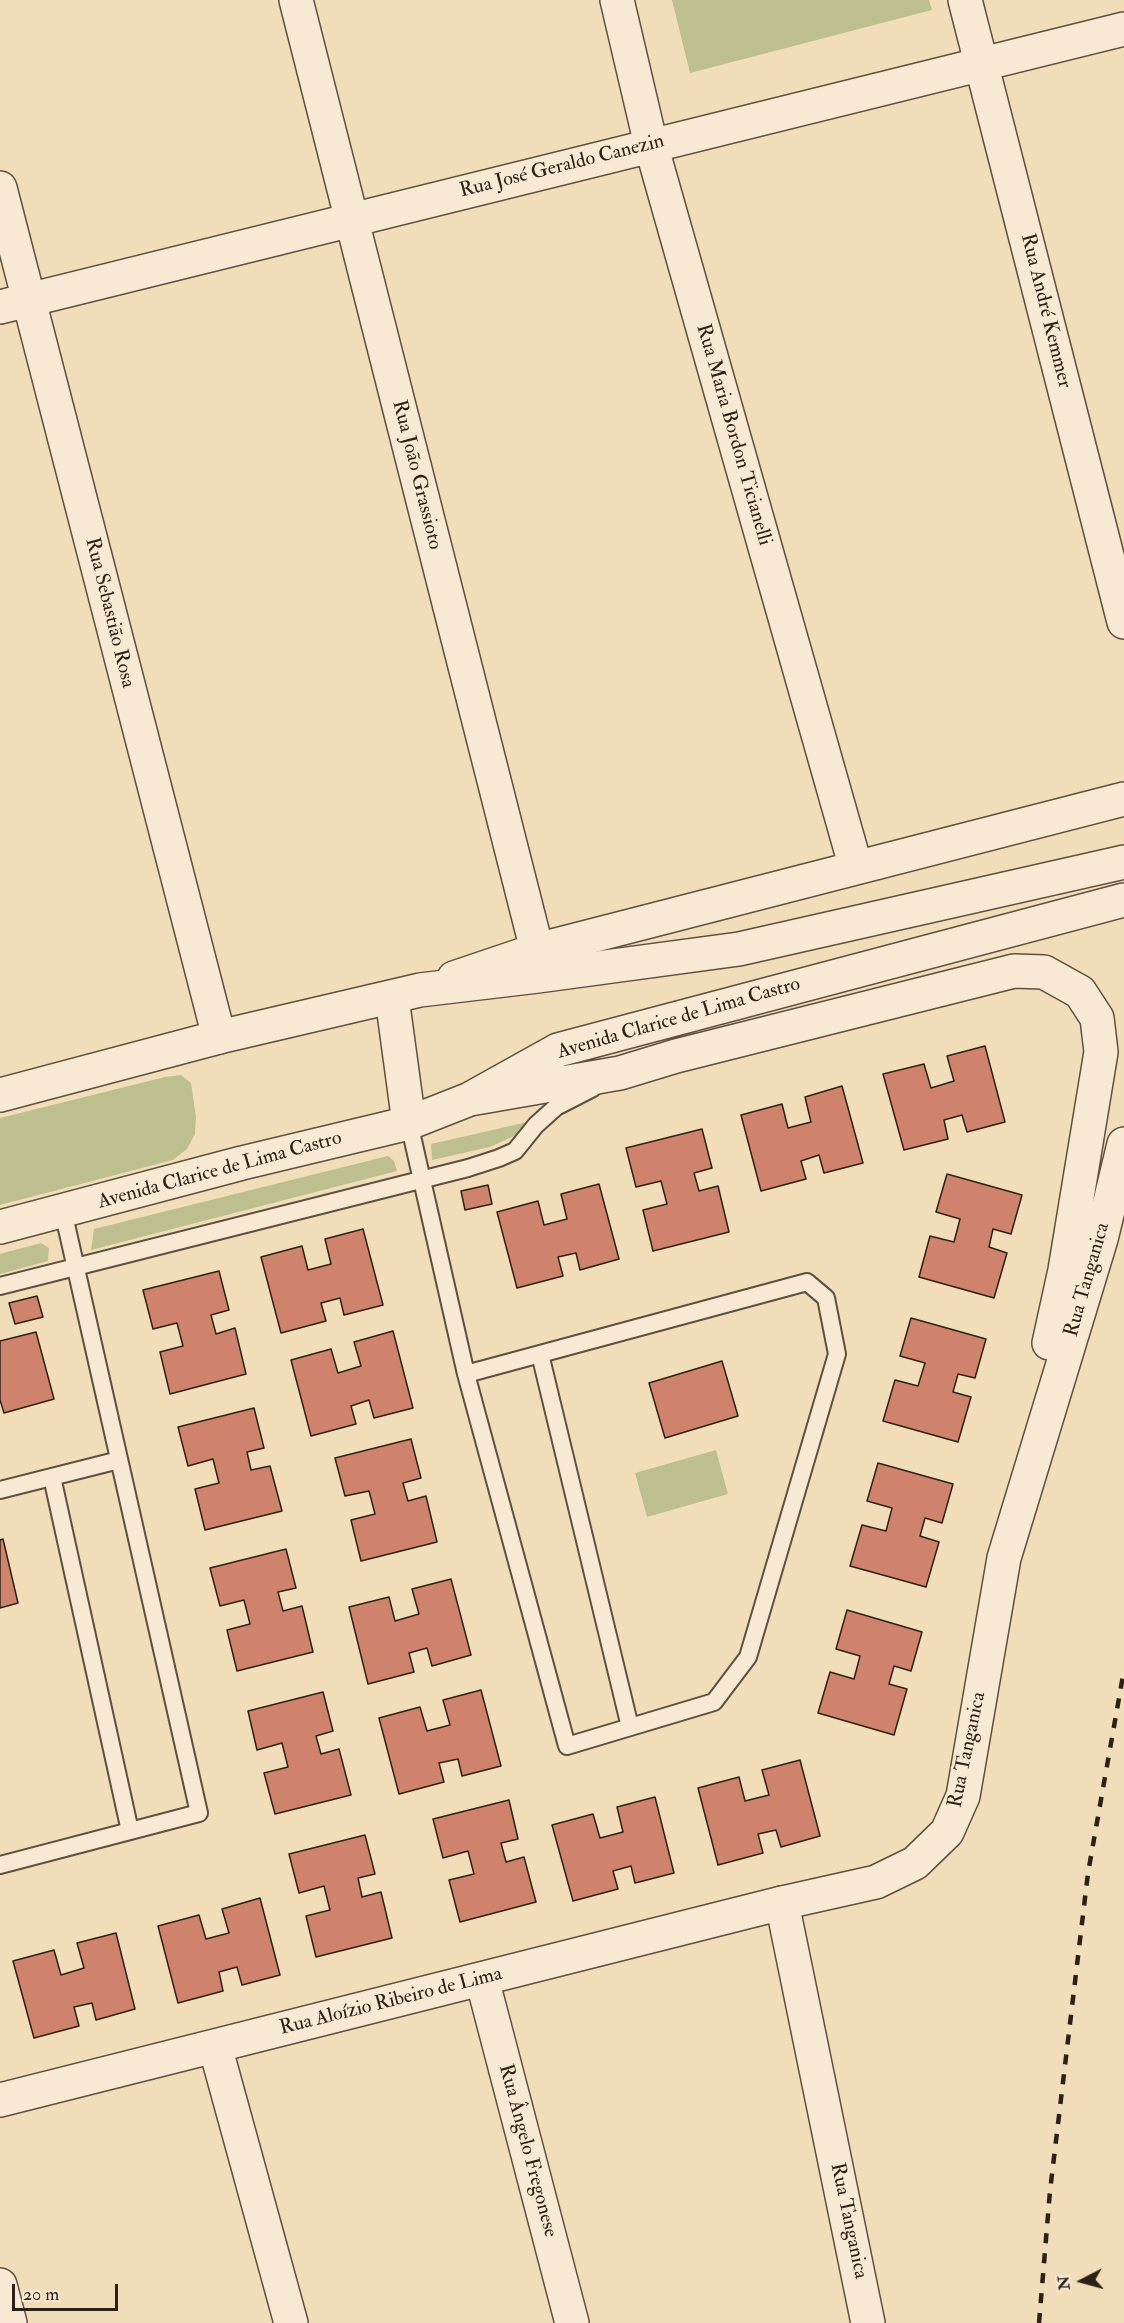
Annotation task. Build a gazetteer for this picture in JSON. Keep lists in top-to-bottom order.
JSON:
{
  "streets": {
    "street": [
      "Rua José Geraldo Canezin",
      "Rua André Kemmer",
      "Rua Maria Bordon Ticianelli",
      "Rua João Grassioto",
      "Rua Sebastião Rosa",
      "Avenida Clarice de Lima Castro",
      "Rua Tanganica",
      "Rua Aloízio Ribeiro de Lima",
      "Rua Ângelo Fregonese"
    ]
  },
  "crossings": [
    ["Rua José Geraldo Canezin", "Rua André Kemmer"],
    ["Rua José Geraldo Canezin", "Rua Maria Bordon Ticianelli"],
    ["Rua José Geraldo Canezin", "Rua João Grassioto"],
    ["Rua José Geraldo Canezin", "Rua Sebastião Rosa"],
    ["Rua Tanganica", "Rua Aloízio Ribeiro de Lima"],
    ["Rua Aloízio Ribeiro de Lima", "Rua Ângelo Fregonese"]
  ],
  "scale_bar": "20 m",
  "north": "left"
}
